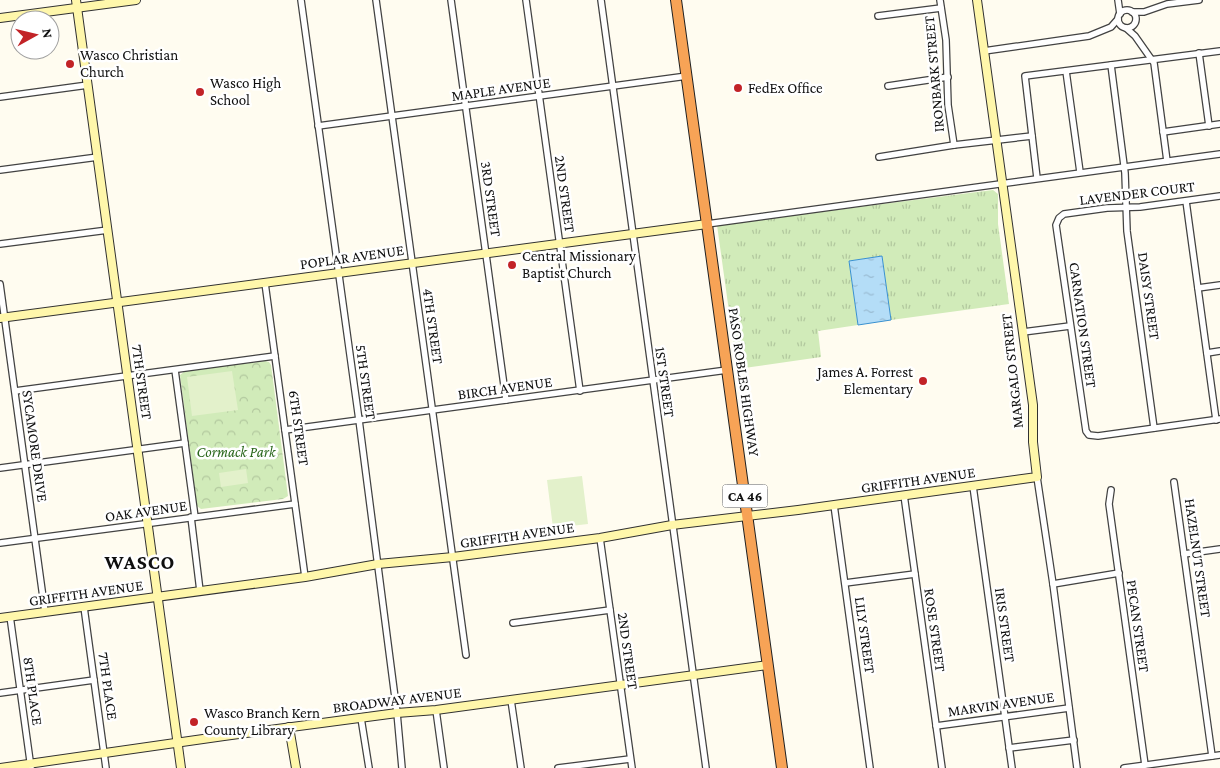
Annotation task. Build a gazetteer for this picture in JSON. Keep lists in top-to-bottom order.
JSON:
{
  "streets": {
    "highway": ["PASO ROBLES HIGHWAY", "CA 46"],
    "street": [
      "IRONBARK STREET",
      "MAPLE AVENUE",
      "LAVENDER COURT",
      "2ND STREET",
      "3RD STREET",
      "POPLAR AVENUE",
      "DAISY STREET",
      "CARNATION STREET",
      "4TH STREET",
      "MARGALO STREET",
      "7TH STREET",
      "5TH STREET",
      "1ST STREET",
      "BIRCH AVENUE",
      "6TH STREET",
      "SYCAMORE DRIVE",
      "GRIFFITH AVENUE",
      "OAK AVENUE",
      "HAZELNUT STREET",
      "IRIS STREET",
      "PECAN STREET",
      "ROSE STREET",
      "LILY STREET",
      "7TH PLACE",
      "8TH PLACE",
      "BROADWAY AVENUE",
      "MARVIN AVENUE"
    ]
  },
  "crossings": [
    ["MAPLE AVENUE", "2ND STREET"],
    ["MAPLE AVENUE", "3RD STREET"],
    ["MAPLE AVENUE", "4TH STREET"],
    ["MAPLE AVENUE", "5TH STREET"],
    ["MAPLE AVENUE", "1ST STREET"],
    ["MAPLE AVENUE", "PASO ROBLES HIGHWAY"],
    ["LAVENDER COURT", "DAISY STREET"],
    ["LAVENDER COURT", "CARNATION STREET"],
    ["2ND STREET", "POPLAR AVENUE"],
    ["2ND STREET", "BIRCH AVENUE"],
    ["2ND STREET", "GRIFFITH AVENUE"],
    ["2ND STREET", "BROADWAY AVENUE"],
    ["3RD STREET", "POPLAR AVENUE"],
    ["3RD STREET", "BIRCH AVENUE"],
    ["POPLAR AVENUE", "4TH STREET"],
    ["POPLAR AVENUE", "7TH STREET"],
    ["POPLAR AVENUE", "5TH STREET"],
    ["POPLAR AVENUE", "1ST STREET"],
    ["POPLAR AVENUE", "PASO ROBLES HIGHWAY"],
    ["POPLAR AVENUE", "6TH STREET"],
    ["POPLAR AVENUE", "SYCAMORE DRIVE"],
    ["DAISY STREET", "CARNATION STREET"],
    ["4TH STREET", "BIRCH AVENUE"],
    ["4TH STREET", "GRIFFITH AVENUE"],
    ["MARGALO STREET", "GRIFFITH AVENUE"],
    ["MARGALO STREET", "MARVIN AVENUE"],
    ["7TH STREET", "GRIFFITH AVENUE"],
    ["7TH STREET", "OAK AVENUE"],
    ["7TH STREET", "BROADWAY AVENUE"],
    ["5TH STREET", "BIRCH AVENUE"],
    ["5TH STREET", "GRIFFITH AVENUE"],
    ["5TH STREET", "BROADWAY AVENUE"],
    ["1ST STREET", "BIRCH AVENUE"],
    ["1ST STREET", "GRIFFITH AVENUE"],
    ["1ST STREET", "BROADWAY AVENUE"],
    ["PASO ROBLES HIGHWAY", "BIRCH AVENUE"],
    ["PASO ROBLES HIGHWAY", "GRIFFITH AVENUE"],
    ["PASO ROBLES HIGHWAY", "BROADWAY AVENUE"],
    ["BIRCH AVENUE", "6TH STREET"],
    ["6TH STREET", "GRIFFITH AVENUE"],
    ["6TH STREET", "OAK AVENUE"],
    ["SYCAMORE DRIVE", "GRIFFITH AVENUE"],
    ["SYCAMORE DRIVE", "OAK AVENUE"],
    ["GRIFFITH AVENUE", "IRIS STREET"],
    ["GRIFFITH AVENUE", "ROSE STREET"],
    ["GRIFFITH AVENUE", "LILY STREET"],
    ["GRIFFITH AVENUE", "7TH PLACE"],
    ["GRIFFITH AVENUE", "8TH PLACE"],
    ["IRIS STREET", "MARVIN AVENUE"],
    ["ROSE STREET", "MARVIN AVENUE"],
    ["7TH PLACE", "BROADWAY AVENUE"],
    ["8TH PLACE", "BROADWAY AVENUE"]
  ],
  "districts": ["WASCO"],
  "parks": ["Cormack Park"],
  "places": [
    "Wasco Christian Church",
    "FedEx Office",
    "Wasco High School",
    "Central Missionary Baptist Church",
    "James A. Forrest Elementary",
    "Wasco Branch Kern County Library"
  ],
  "north": "right"
}
